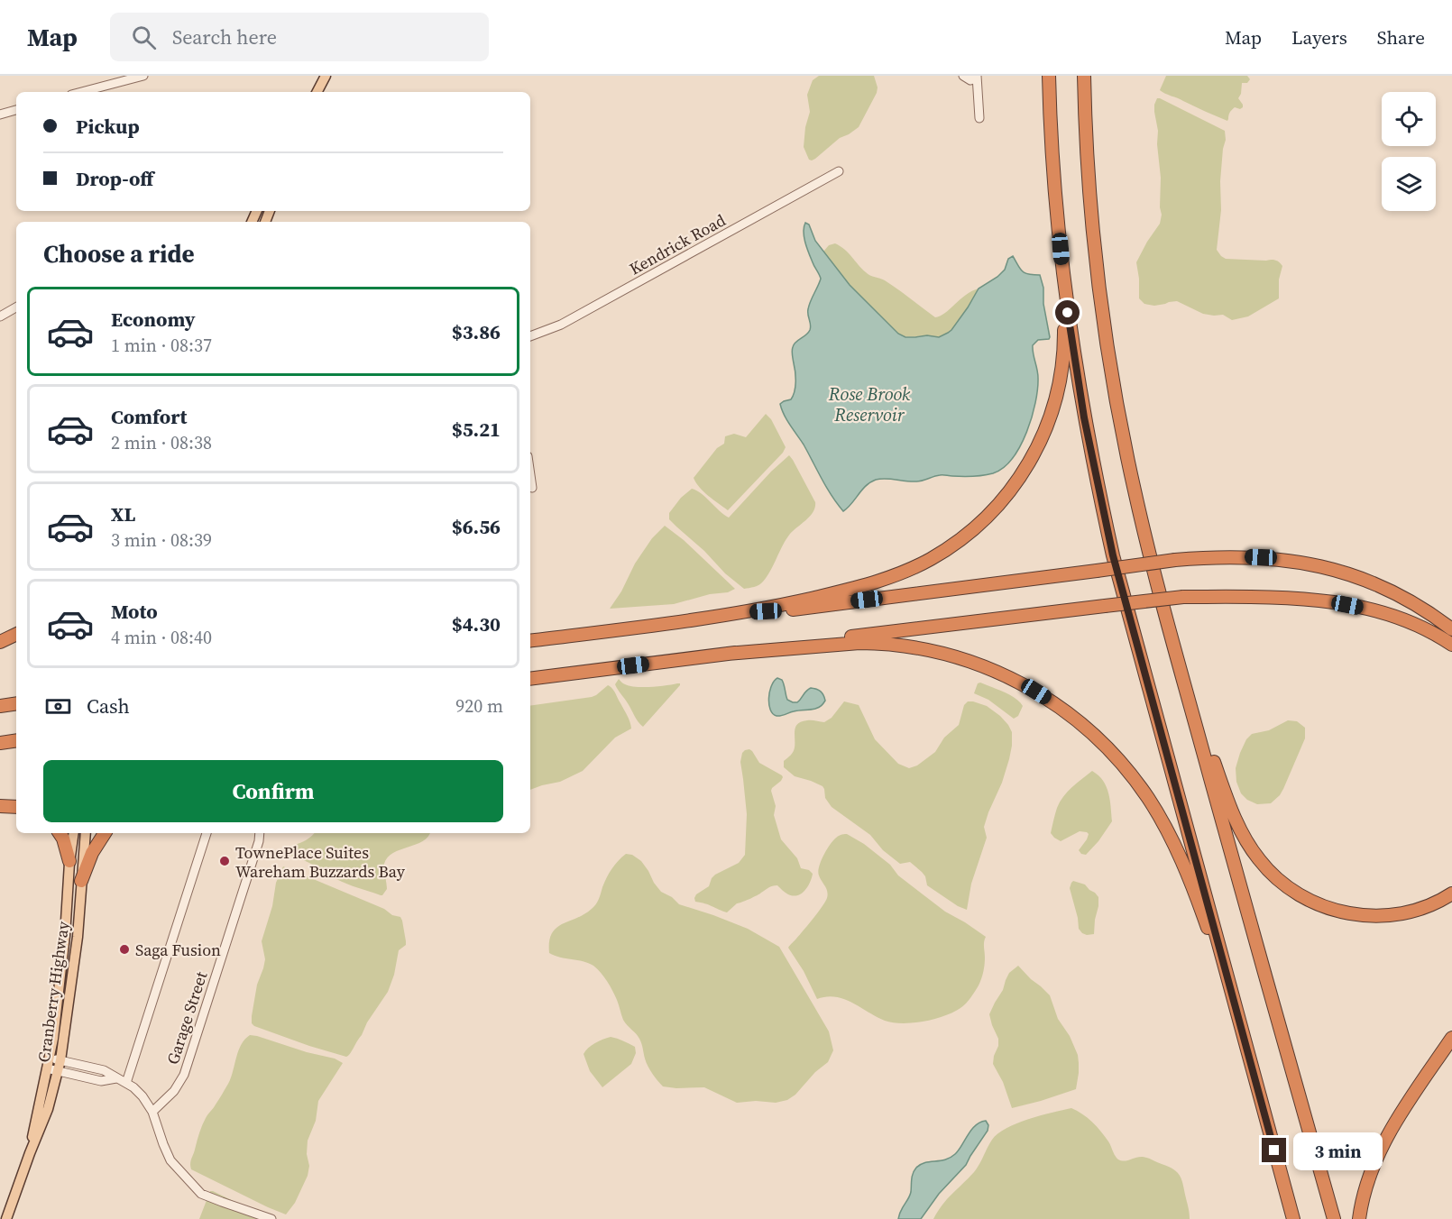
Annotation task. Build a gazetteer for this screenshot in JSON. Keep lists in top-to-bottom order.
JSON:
{
  "streets": {
    "main road": ["Cranberry Highway"],
    "street": ["Kendrick Road", "Garage Street"]
  },
  "water": ["Rose Brook Reservoir"],
  "places": ["TownePlace Suites Wareham Buzzards Bay", "Saga Fusion"],
  "page": {
    "header": "Map",
    "search": "Search here",
    "nav": ["Map", "Layers", "Share"],
    "banner": ["Pickup", "Drop-off"],
    "heading": "Choose a ride",
    "list": [
      {
        "name": "Economy",
        "note": "1 min · 08:37",
        "value": "$3.86"
      },
      {
        "name": "Comfort",
        "note": "2 min · 08:38",
        "value": "$5.21"
      },
      {
        "name": "XL",
        "note": "3 min · 08:39",
        "value": "$6.56"
      },
      {
        "name": "Moto",
        "note": "4 min · 08:40",
        "value": "$4.30"
      }
    ],
    "pay": ["Cash", "920 m"],
    "buttons": "Confirm",
    "bubble": "3 min"
  }
}
